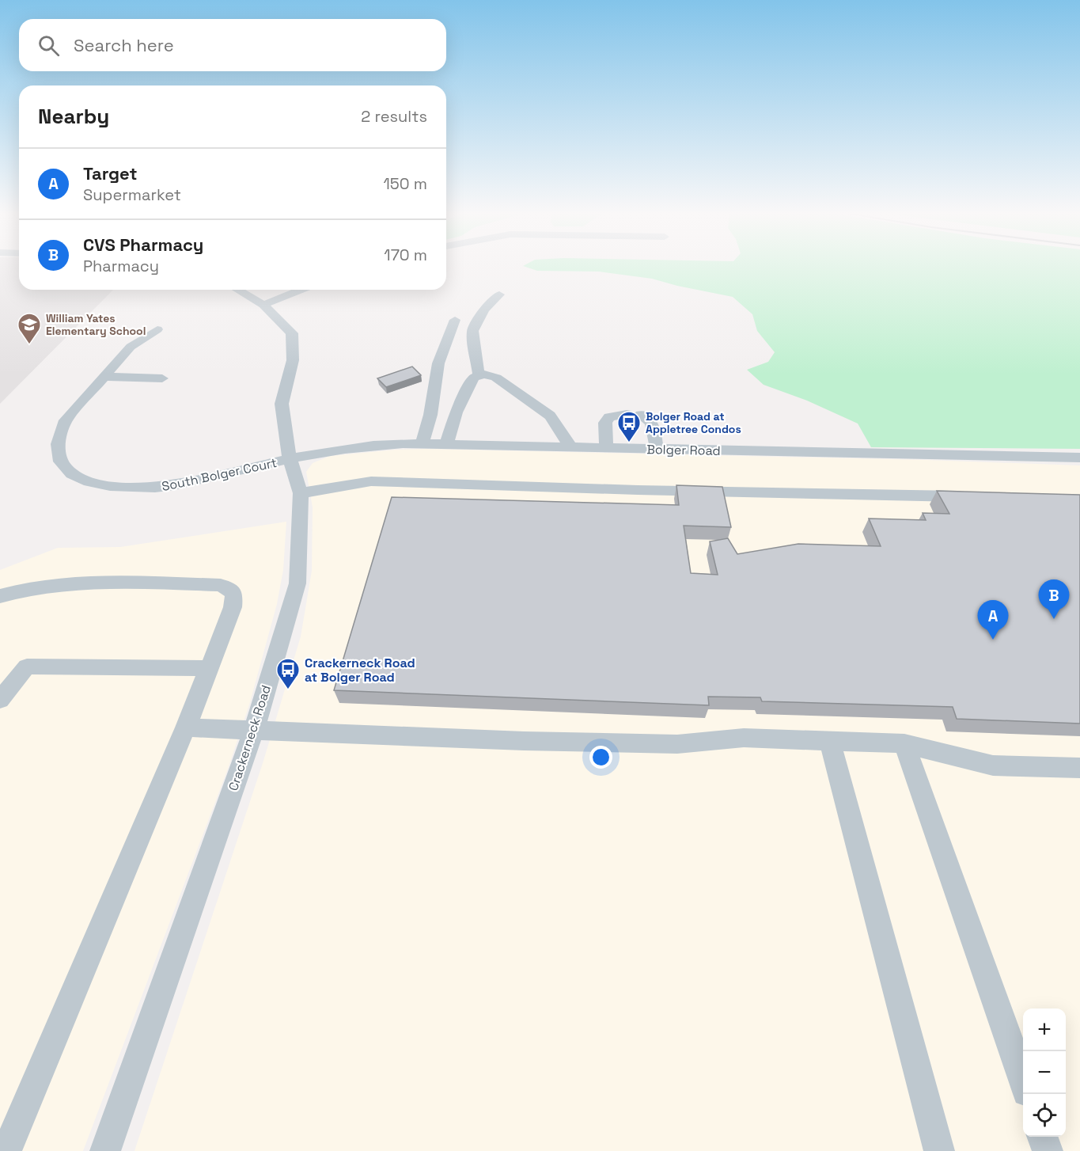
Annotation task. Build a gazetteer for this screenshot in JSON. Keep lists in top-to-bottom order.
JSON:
{
  "streets": {
    "street": ["Bolger Road", "South Bolger Court", "Crackerneck Road"]
  },
  "crossings": [
    ["Bolger Road", "South Bolger Court"],
    ["Bolger Road", "Crackerneck Road"],
    ["South Bolger Court", "Crackerneck Road"]
  ],
  "places": {
    "school or university": ["William Yates Elementary School"],
    "bus stop": ["Bolger Road at Appletree Condos", "Crackerneck Road at Bolger Road"]
  },
  "page": {
    "search": "Search here",
    "heading": ["Nearby", "2 results"],
    "list": [
      {
        "mark": "A",
        "name": "Target",
        "note": "Supermarket",
        "value": "150 m"
      },
      {
        "mark": "B",
        "name": "CVS Pharmacy",
        "note": "Pharmacy",
        "value": "170 m"
      }
    ],
    "pins": ["B", "A"],
    "map_buttons": ["+", "−"]
  }
}
